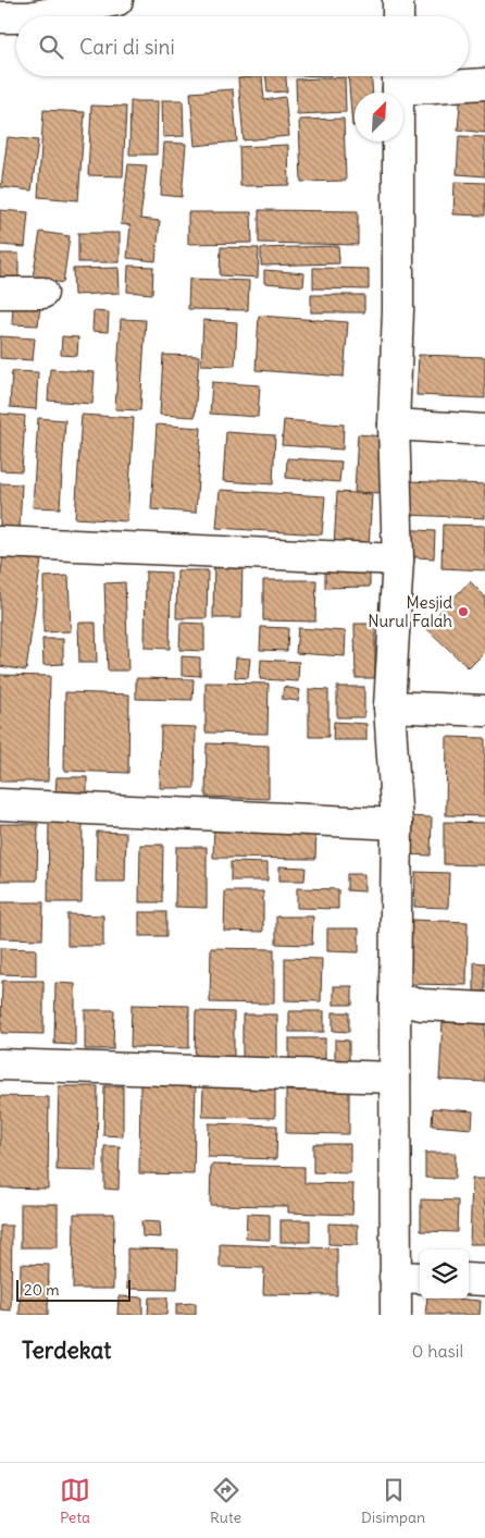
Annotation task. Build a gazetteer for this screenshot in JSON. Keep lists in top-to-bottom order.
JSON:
{
  "places": ["Mesjid Nurul Falah"],
  "scale_bar": "20 m",
  "north": "top right",
  "page": {
    "search": "Cari di sini",
    "scale": "20 m",
    "heading": ["Terdekat", "0 hasil"],
    "nav": ["Peta", "Rute", "Disimpan"]
  }
}
